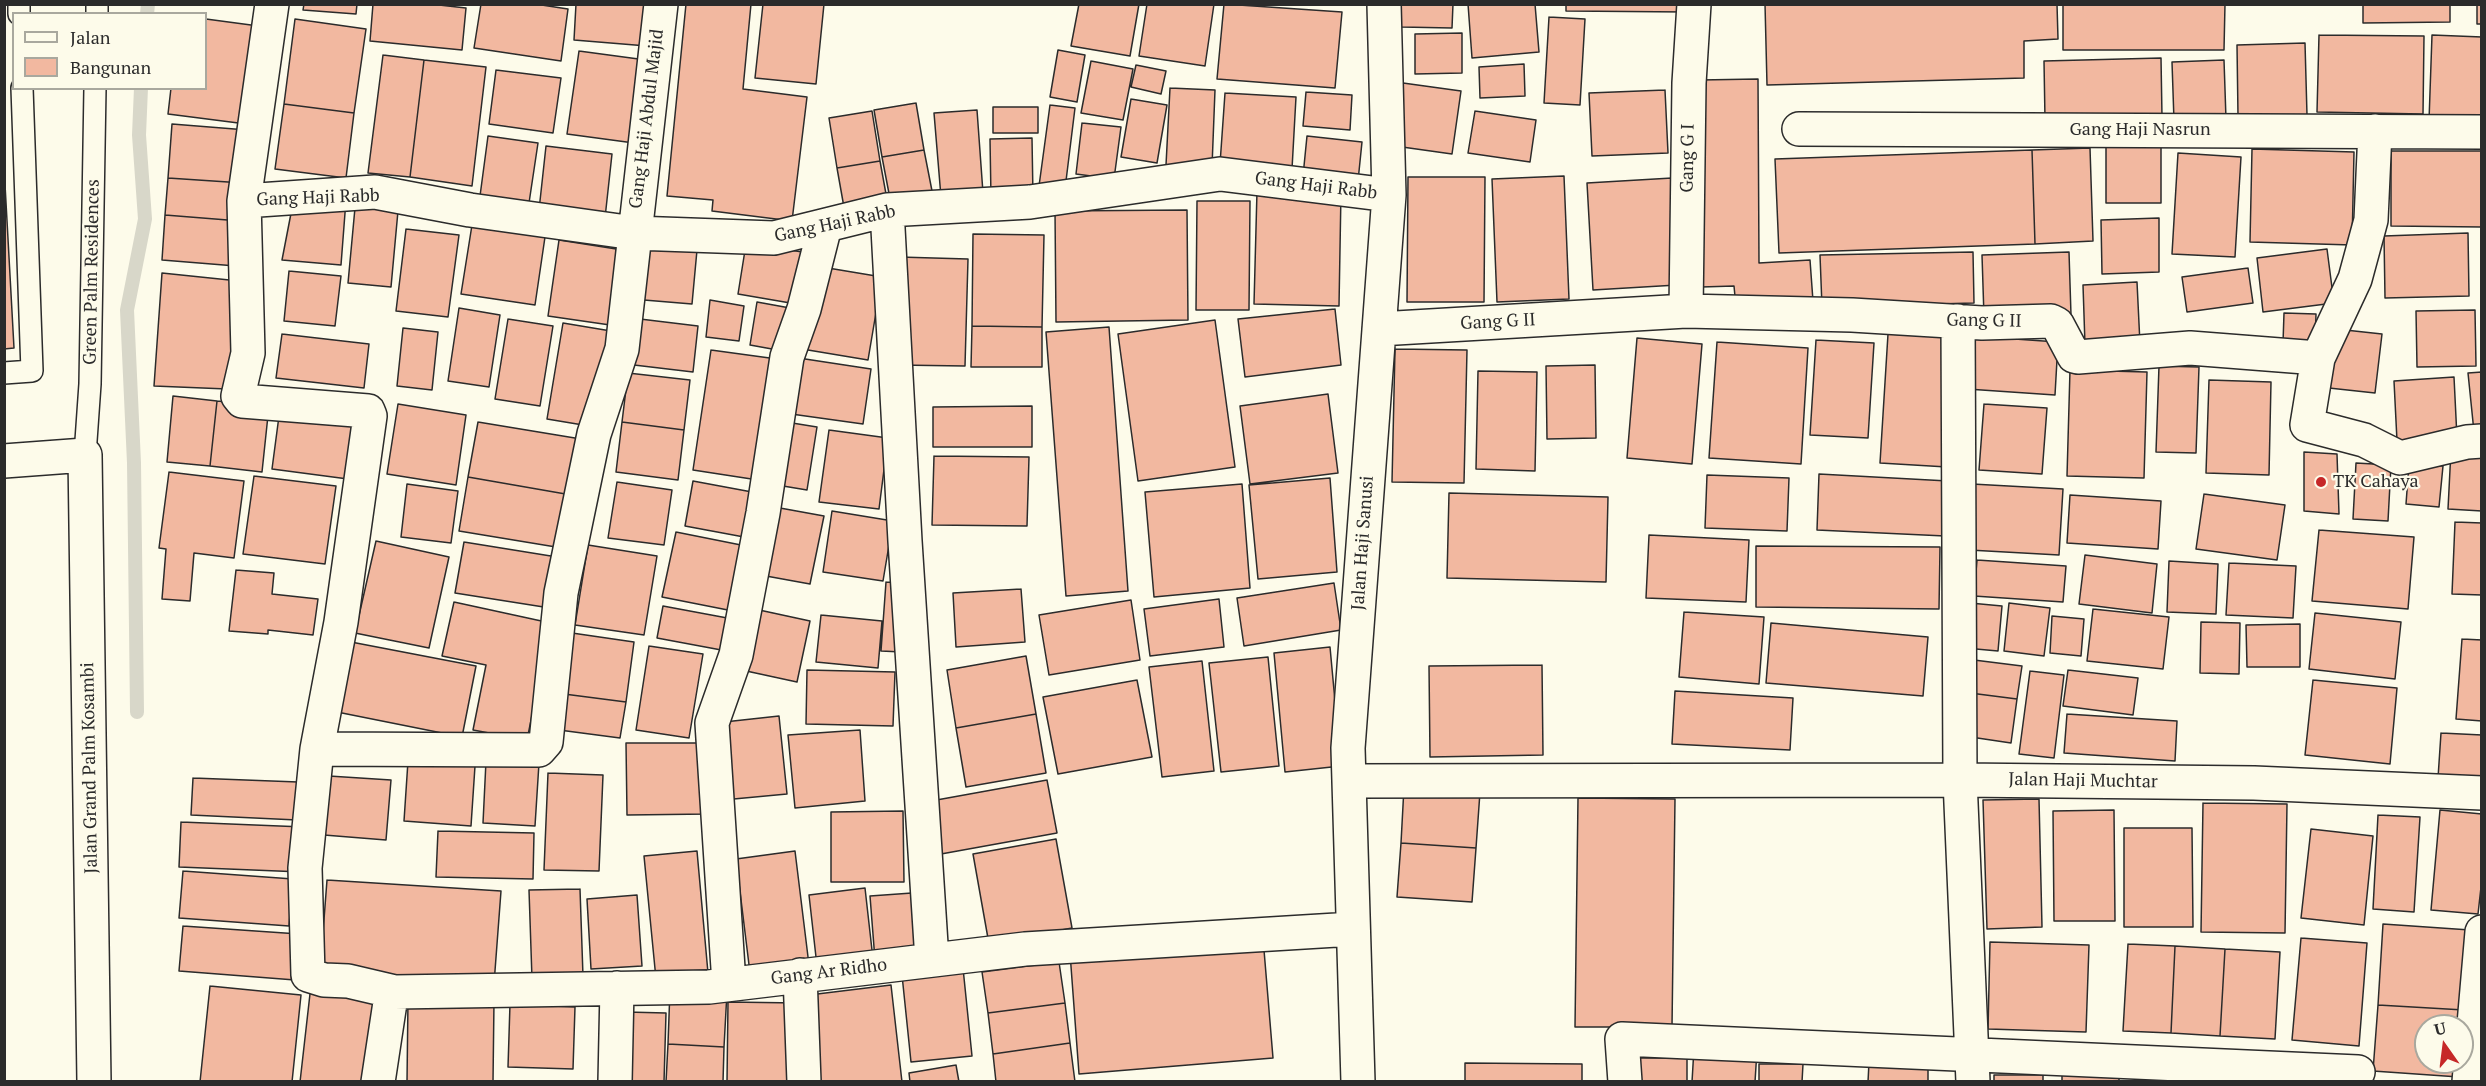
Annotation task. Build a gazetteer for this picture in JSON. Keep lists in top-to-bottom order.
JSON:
{
  "streets": {
    "street": [
      "Gang Haji Abdul Majid",
      "Gang Haji Nasrun",
      "Gang G I",
      "Gang Haji Rabb",
      "Gang G II",
      "Jalan Haji Sanusi",
      "Jalan Grand Palm Kosambi",
      "Jalan Haji Muchtar",
      "Gang Ar Ridho"
    ],
    "lane": ["Green Palm Residences"]
  },
  "crossings": [
    ["Gang Haji Abdul Majid", "Gang Haji Rabb"],
    ["Gang Haji Abdul Majid", "Gang Ar Ridho"],
    ["Gang G I", "Gang G II"],
    ["Gang Haji Rabb", "Jalan Haji Sanusi"],
    ["Green Palm Residences", "Jalan Grand Palm Kosambi"],
    ["Gang G II", "Jalan Haji Sanusi"],
    ["Jalan Haji Sanusi", "Jalan Haji Muchtar"],
    ["Jalan Haji Sanusi", "Gang Ar Ridho"]
  ],
  "places": ["TK Cahaya"],
  "legend": ["Jalan", "Bangunan"],
  "north": "top"
}
